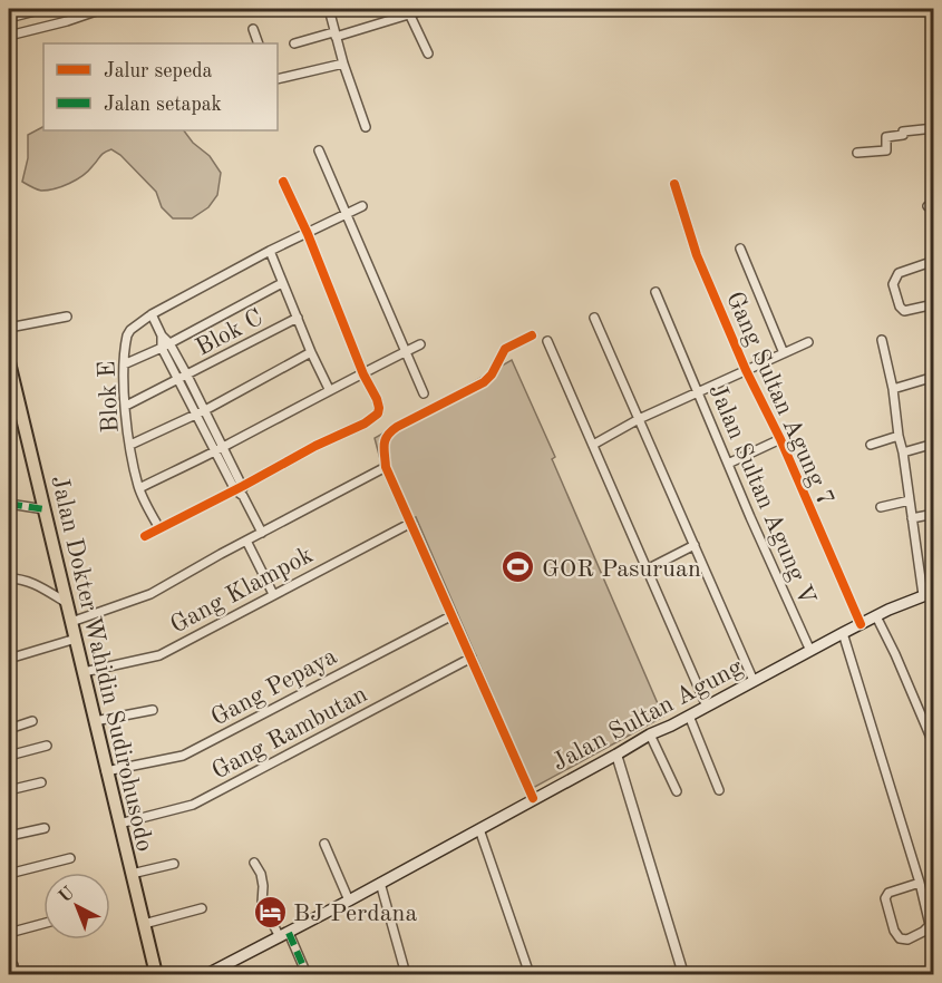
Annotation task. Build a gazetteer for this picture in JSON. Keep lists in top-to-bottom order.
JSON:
{
  "streets": {
    "main road": ["Jalan Dokter Wahidin Sudirohusodo", "Jalan Sultan Agung"],
    "street": [
      "Blok C",
      "Blok E",
      "Gang Sultan Agung 7",
      "Jalan Sultan Agung V",
      "Gang Klampok",
      "Gang Pepaya",
      "Gang Rambutan"
    ]
  },
  "crossings": [
    ["Blok C", "Blok E"],
    ["Gang Sultan Agung 7", "Jalan Sultan Agung"],
    ["Jalan Sultan Agung V", "Jalan Sultan Agung"],
    ["Gang Klampok", "Jalan Dokter Wahidin Sudirohusodo"],
    ["Jalan Dokter Wahidin Sudirohusodo", "Gang Pepaya"],
    ["Jalan Dokter Wahidin Sudirohusodo", "Gang Rambutan"]
  ],
  "places": {
    "sports": ["GOR Pasuruan"],
    "hotel": ["BJ Perdana"]
  },
  "legend": ["Jalur sepeda", "Jalan setapak"],
  "north": "top left"
}
